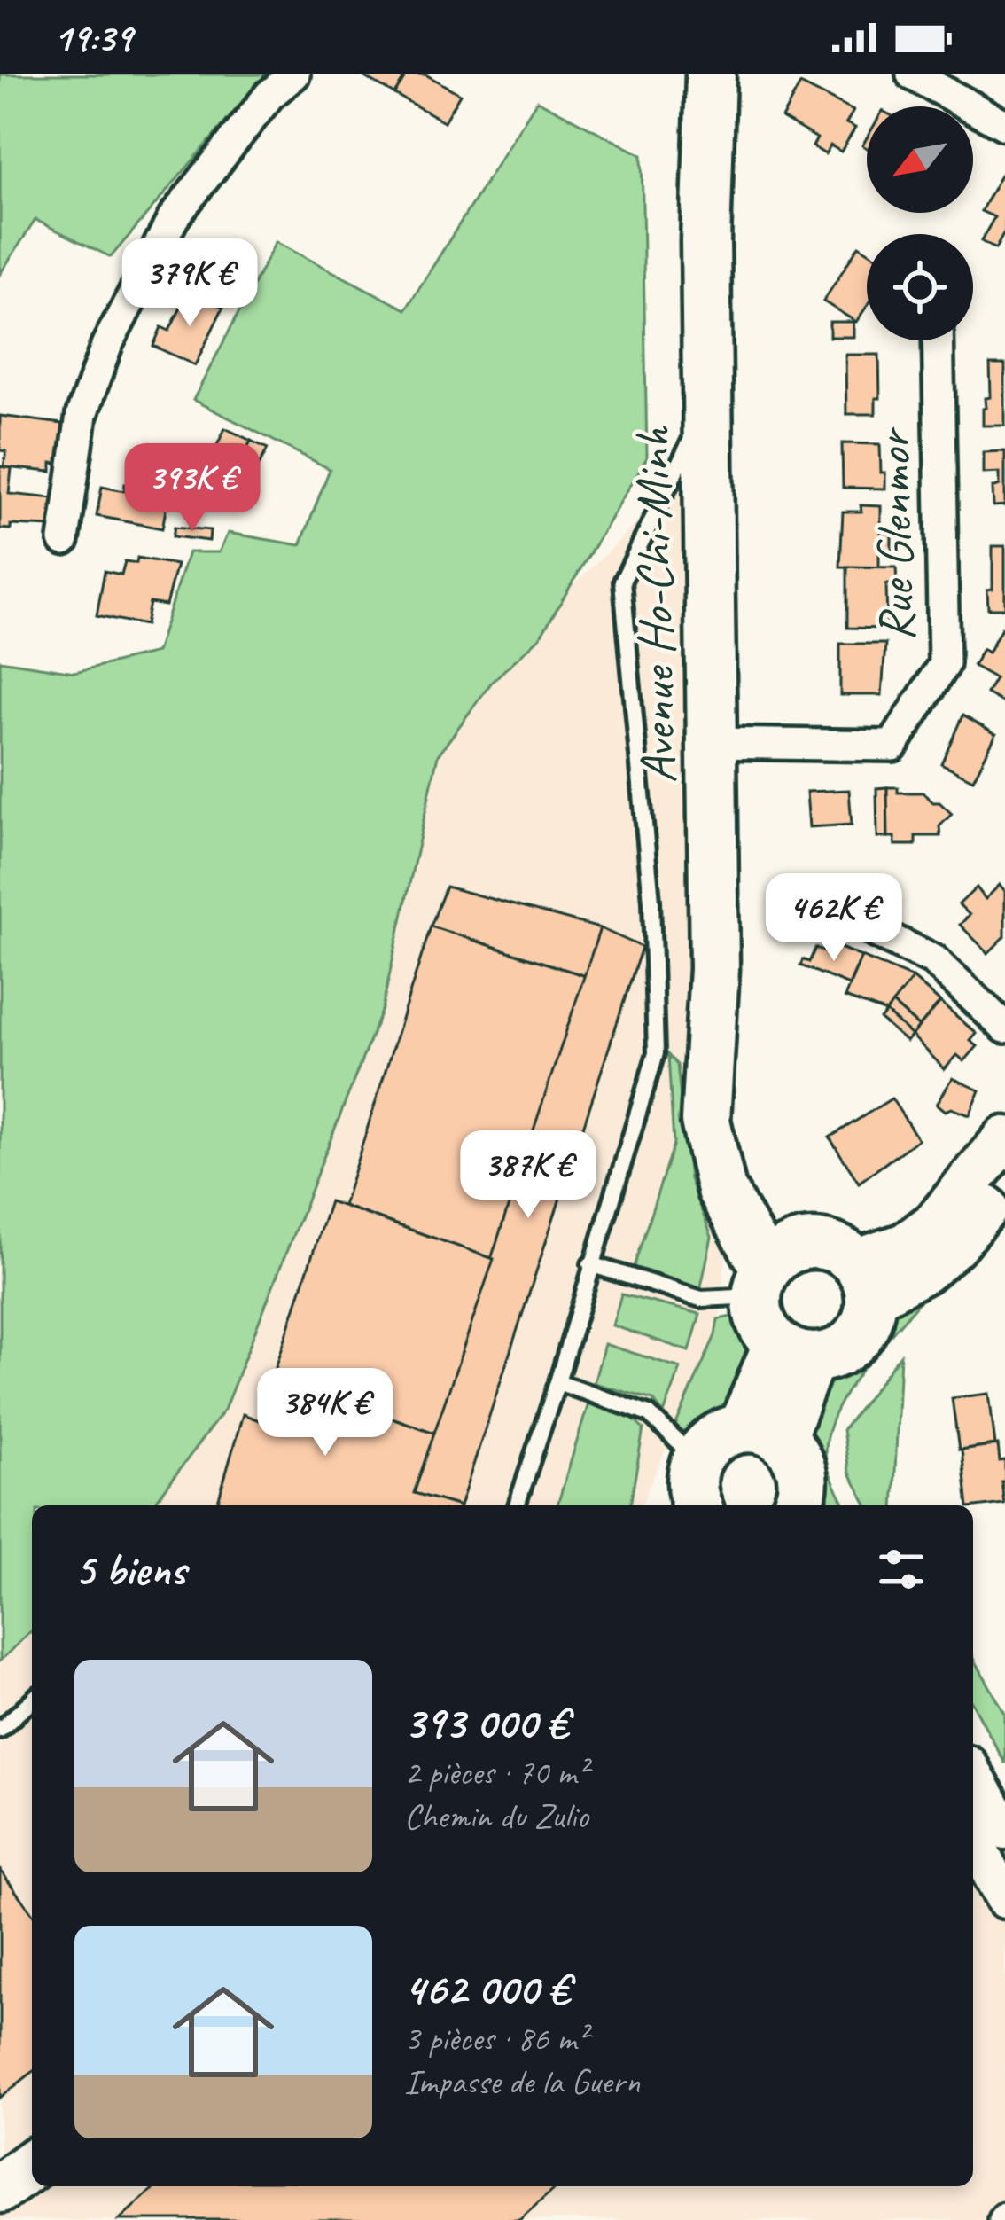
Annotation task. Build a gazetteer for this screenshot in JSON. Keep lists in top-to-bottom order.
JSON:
{
  "streets": {
    "main road": ["Avenue Ho-Chi-Minh"],
    "street": ["Rue Glenmor"]
  },
  "crossings": [
    ["Rue Glenmor", "Avenue Ho-Chi-Minh"]
  ],
  "north": "bottom left",
  "page": {
    "status": "19:39",
    "price": [
      "379K €",
      "393K €",
      "462K €",
      "387K €",
      "384K €"
    ],
    "heading": "5 biens",
    "list": [
      {
        "name": "393 000 €",
        "note": "2 pièces · 70 m² · Chemin du Zulio"
      },
      {
        "name": "462 000 €",
        "note": "3 pièces · 86 m² · Impasse de la Guern"
      }
    ]
  }
}
